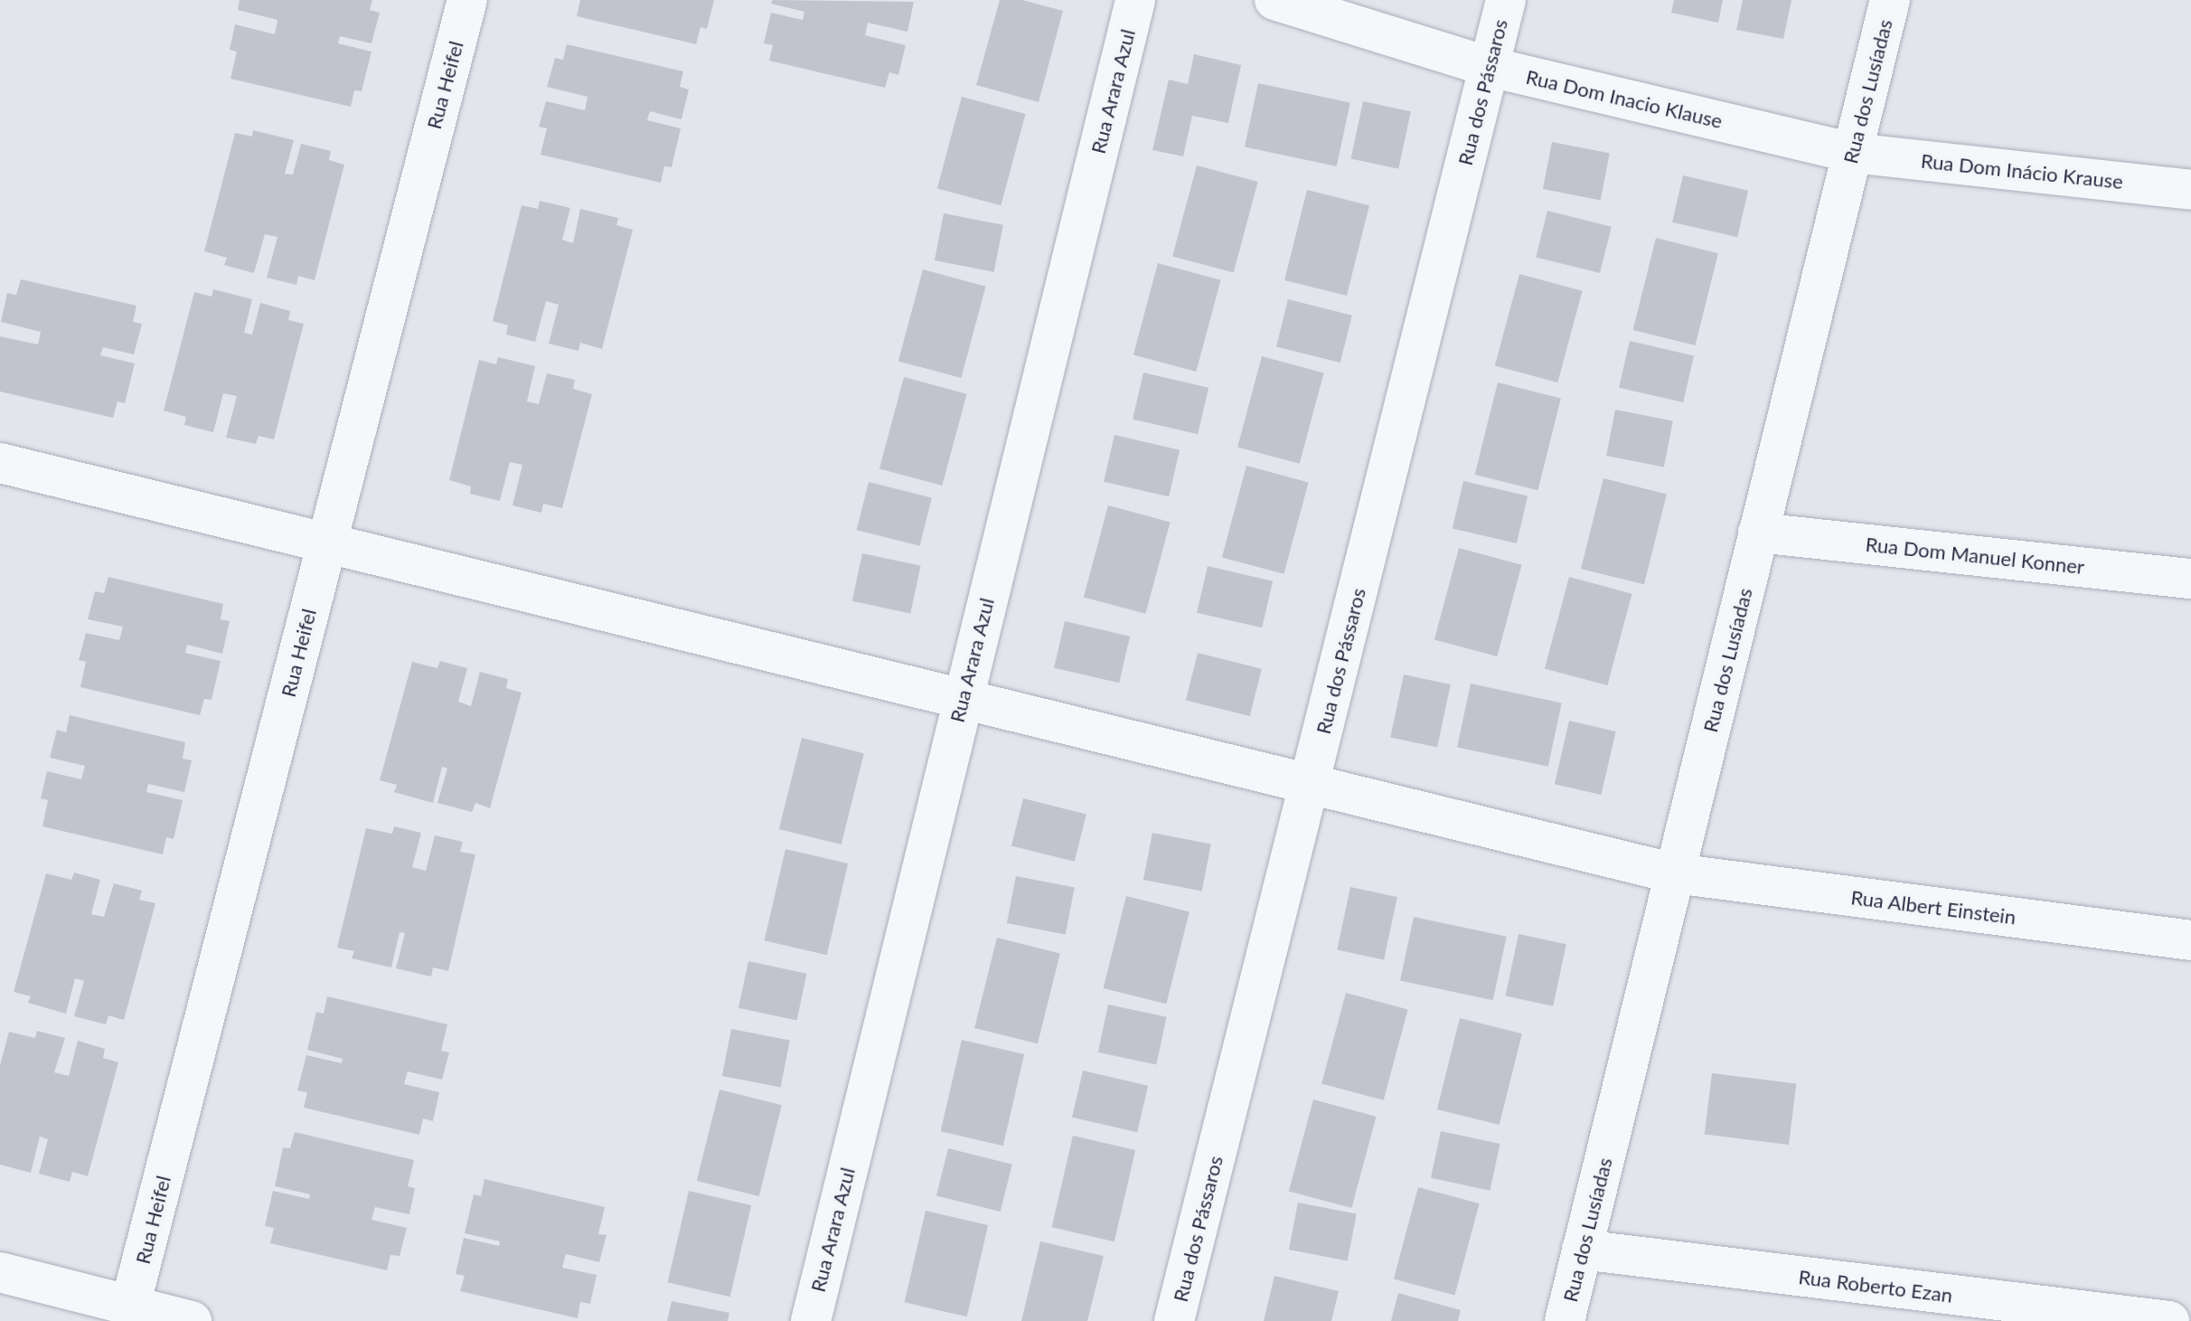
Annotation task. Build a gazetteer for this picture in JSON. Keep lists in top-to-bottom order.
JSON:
{
  "streets": {
    "street": [
      "Rua Heifel",
      "Rua Arara Azul",
      "Rua dos Lusíadas",
      "Rua dos Pássaros",
      "Rua Dom Inacio Klause",
      "Rua Dom Inácio Krause",
      "Rua Dom Manuel Konner",
      "Rua Albert Einstein",
      "Rua Roberto Ezan"
    ]
  },
  "crossings": [
    ["Rua Heifel", "Rua Albert Einstein"],
    ["Rua Arara Azul", "Rua Albert Einstein"],
    ["Rua dos Lusíadas", "Rua Dom Inacio Klause"],
    ["Rua dos Lusíadas", "Rua Dom Inácio Krause"],
    ["Rua dos Lusíadas", "Rua Dom Manuel Konner"],
    ["Rua dos Lusíadas", "Rua Albert Einstein"],
    ["Rua dos Lusíadas", "Rua Roberto Ezan"],
    ["Rua dos Pássaros", "Rua Dom Inacio Klause"],
    ["Rua dos Pássaros", "Rua Albert Einstein"],
    ["Rua Dom Inacio Klause", "Rua Dom Inácio Krause"]
  ]
}
